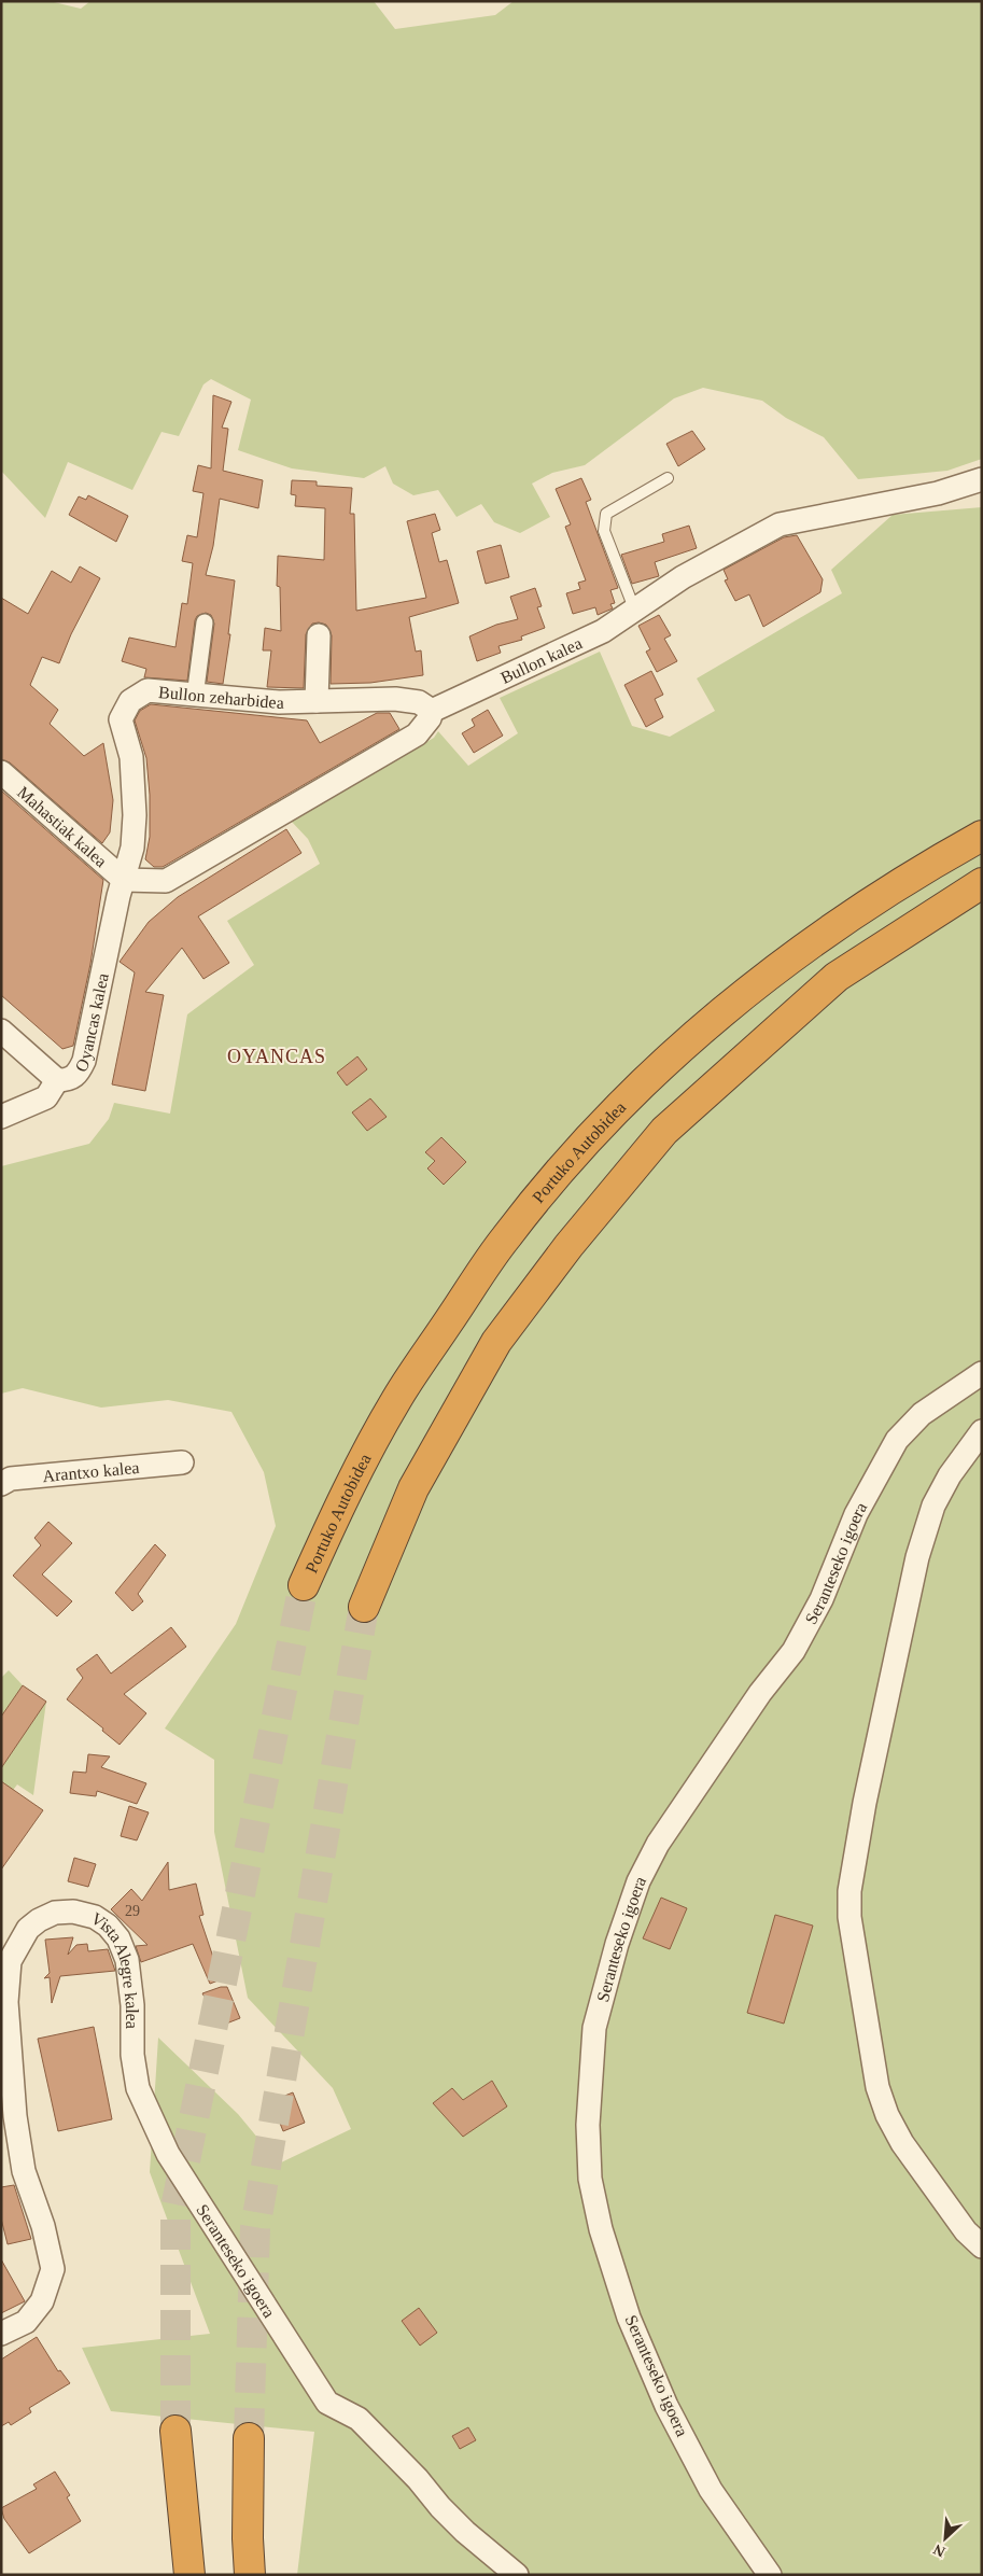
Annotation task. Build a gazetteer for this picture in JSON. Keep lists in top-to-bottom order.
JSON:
{
  "streets": {
    "highway": ["Portuko Autobidea"],
    "street": [
      "Bullon kalea",
      "Bullon zeharbidea",
      "Mahastiak kalea",
      "Oyancas kalea",
      "Arantxo kalea",
      "Seranteseko igoera",
      "Vista Alegre kalea"
    ]
  },
  "crossings": [
    ["Bullon kalea", "Bullon zeharbidea"],
    ["Bullon zeharbidea", "Mahastiak kalea"],
    ["Bullon zeharbidea", "Oyancas kalea"],
    ["Mahastiak kalea", "Oyancas kalea"],
    ["Seranteseko igoera", "Vista Alegre kalea"]
  ],
  "districts": ["OYANCAS"],
  "house_numbers": ["29"],
  "north": "bottom left"
}
